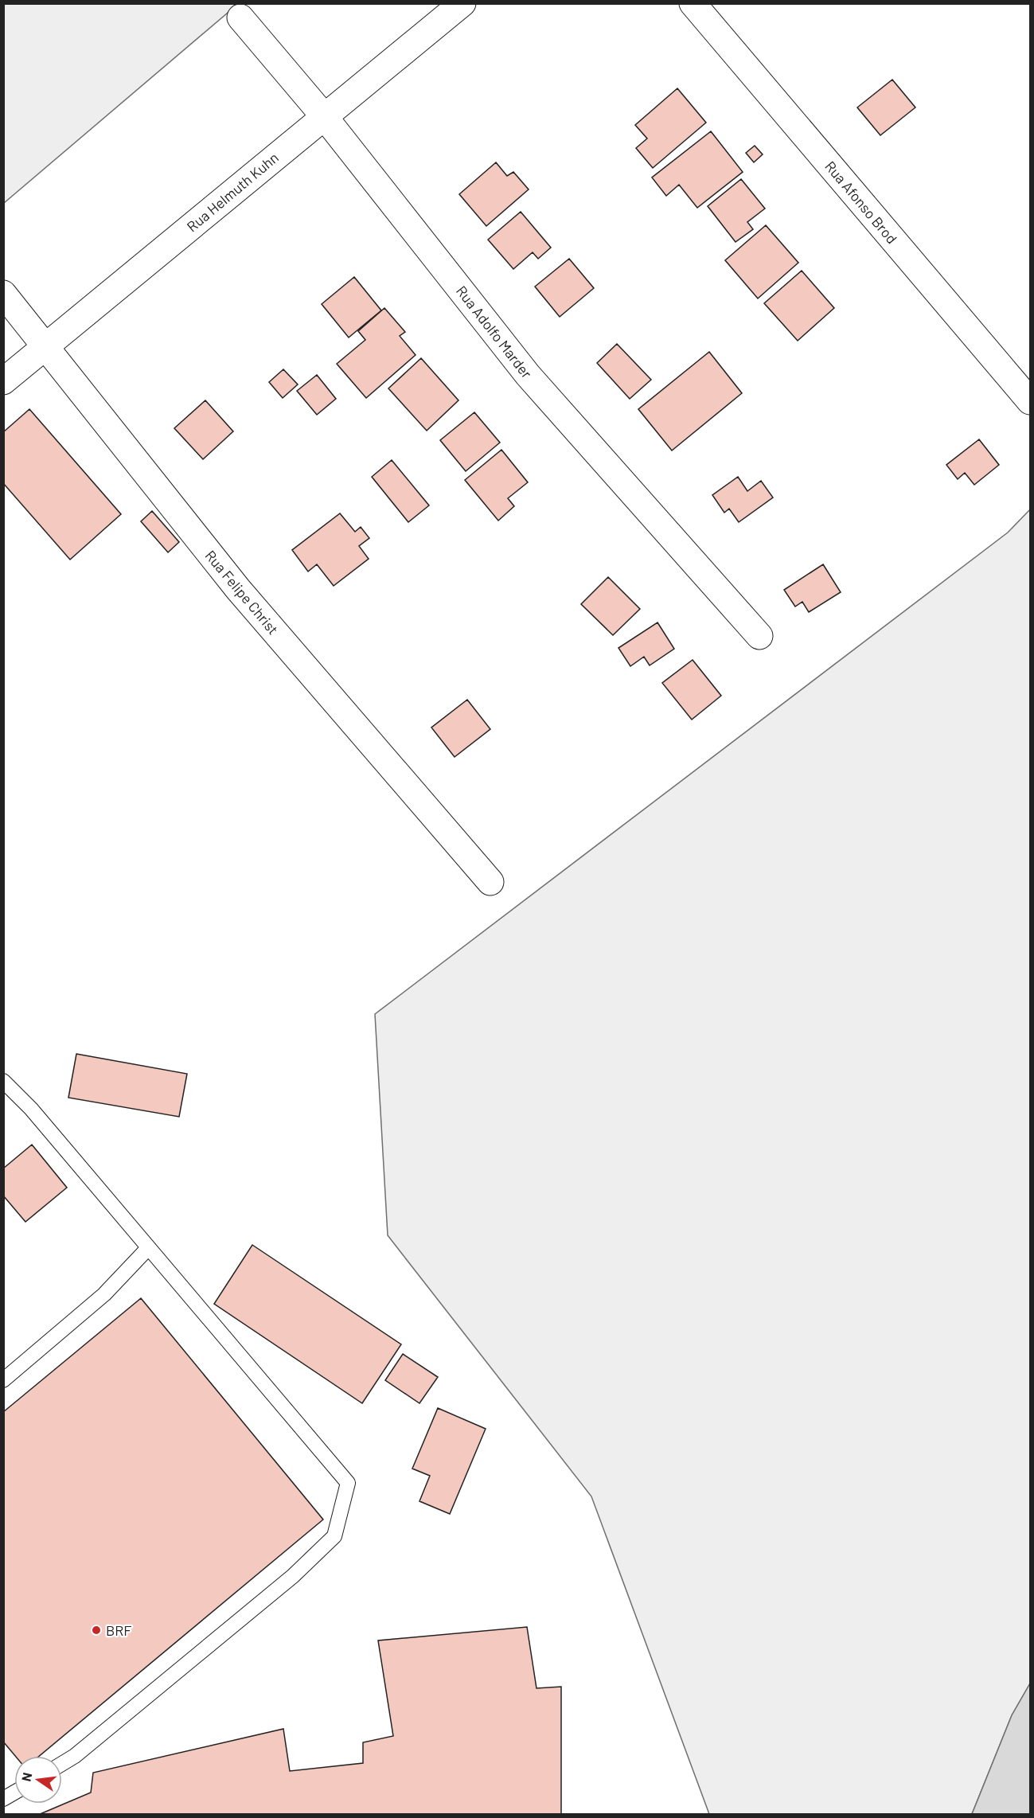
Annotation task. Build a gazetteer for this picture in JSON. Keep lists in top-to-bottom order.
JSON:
{
  "streets": {
    "street": [
      "Rua Helmuth Kuhn",
      "Rua Afonso Brod",
      "Rua Adolfo Marder",
      "Rua Felipe Christ"
    ]
  },
  "crossings": [
    ["Rua Helmuth Kuhn", "Rua Adolfo Marder"],
    ["Rua Helmuth Kuhn", "Rua Felipe Christ"]
  ],
  "places": ["BRF"],
  "north": "left"
}
